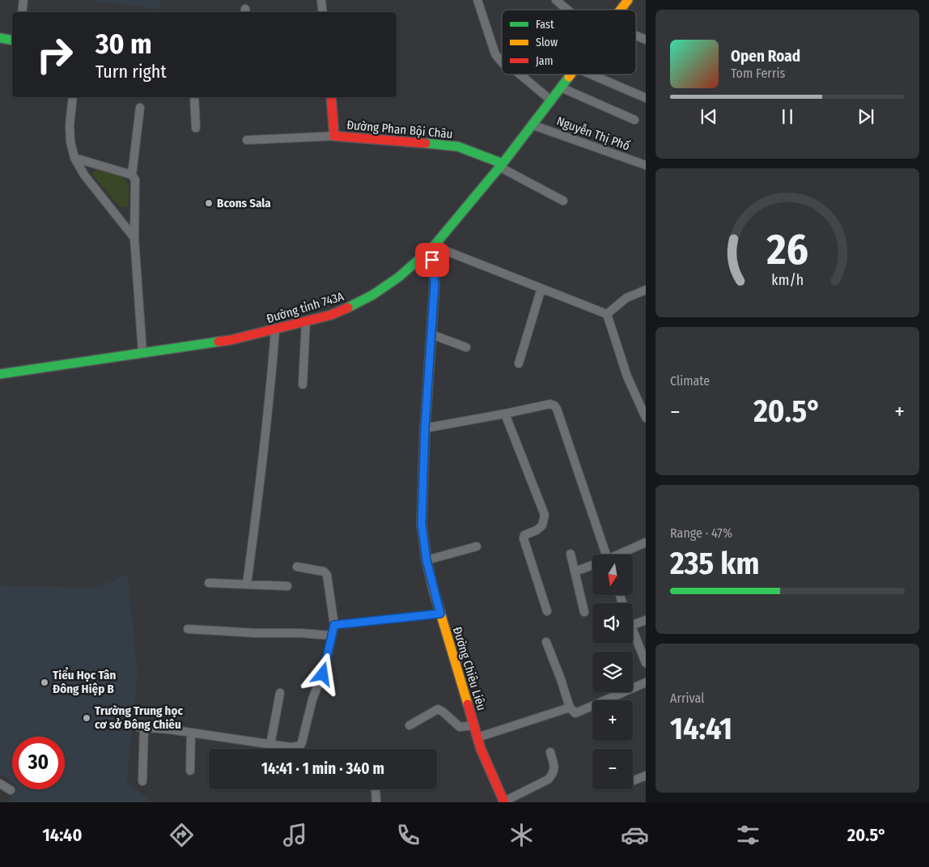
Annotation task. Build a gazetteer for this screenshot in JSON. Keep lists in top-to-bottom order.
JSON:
{
  "streets": {
    "street": [
      "Đường Phan Bội Châu",
      "Nguyễn Thị Phố",
      "Đường tỉnh 743A",
      "Đường Chiêu Liêu"
    ]
  },
  "crossings": [
    ["Đường Phan Bội Châu", "Đường tỉnh 743A"],
    ["Nguyễn Thị Phố", "Đường tỉnh 743A"],
    ["Đường tỉnh 743A", "Đường Chiêu Liêu"]
  ],
  "places": ["Bcons Sala", "Tiểu Học Tân Đông Hiệp B", "Trường Trung học cơ sở Đông Chiêu"],
  "legend": ["Fast", "Slow", "Jam"],
  "north": "bottom",
  "page": {
    "turn": ["30 m", "Turn right"],
    "song": ["Open Road", "Tom Ferris"],
    "tile": [
      "Climate",
      ["Range · 47%", "235 km"],
      ["Arrival", "14:41"]
    ],
    "heat": ["−", "20.5°", "+"],
    "map_buttons": ["+", "−"],
    "limit": "30",
    "trip": "14:41 · 1 min · 340 m",
    "tabs": ["14:40", "20.5°"],
    "gauge": ["26", "km/h"]
  }
}
